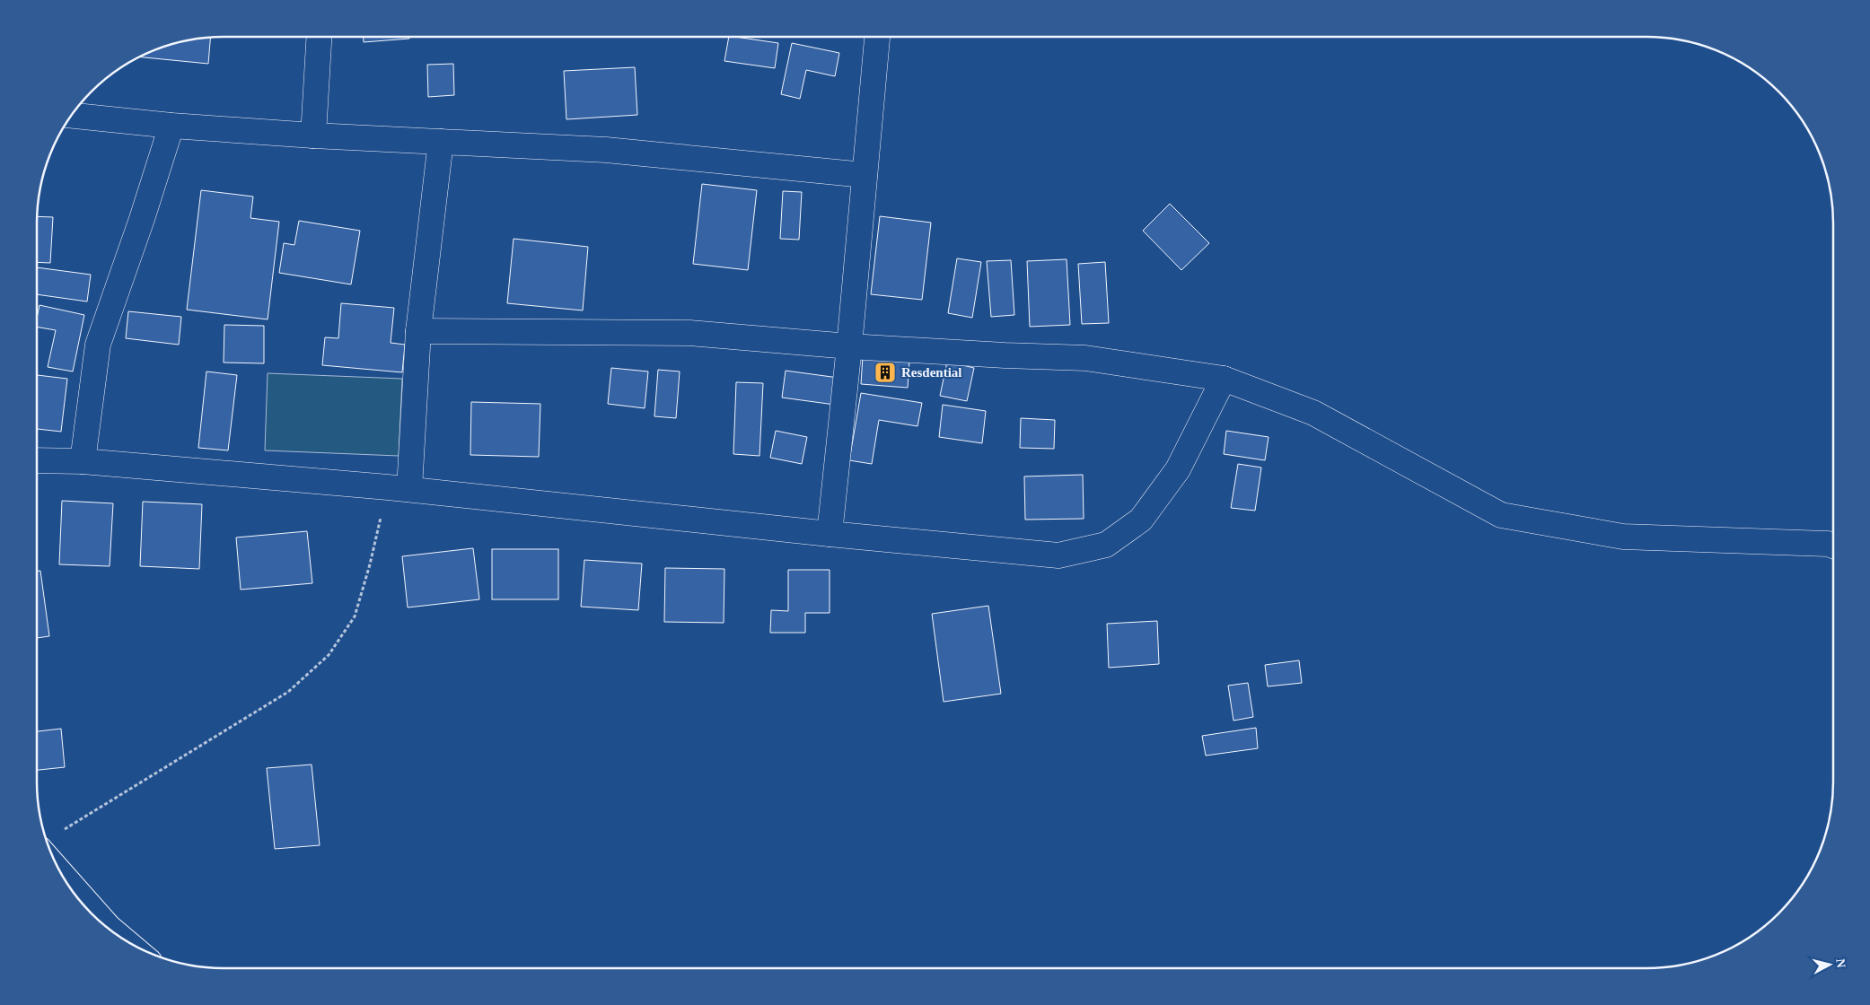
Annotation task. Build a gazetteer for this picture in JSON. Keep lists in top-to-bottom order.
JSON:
{
  "places": {
    "building": ["Resdential"]
  },
  "north": "right"
}
